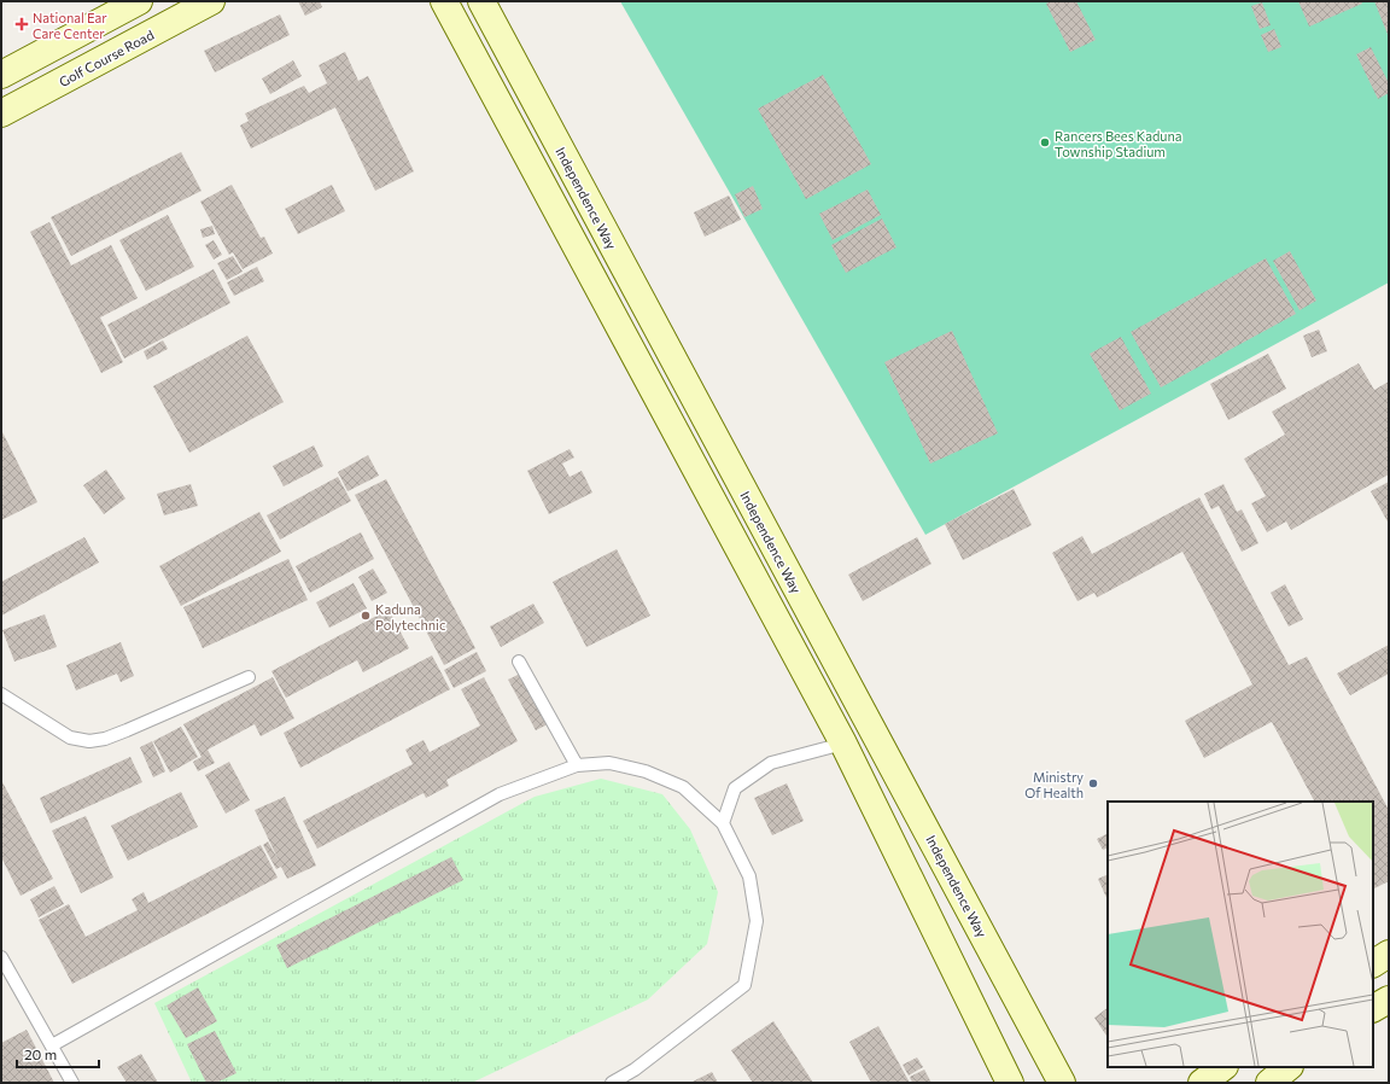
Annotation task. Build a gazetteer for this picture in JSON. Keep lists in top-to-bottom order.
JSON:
{
  "streets": {
    "main road": ["Golf Course Road", "Independence Way"]
  },
  "places": {
    "health": ["National Ear Care Center"],
    "other": ["Rancers Bees Kaduna Township Stadium", "Kaduna Polytechnic", "Ministry Of Health"]
  },
  "scale_bar": "20 m"
}
